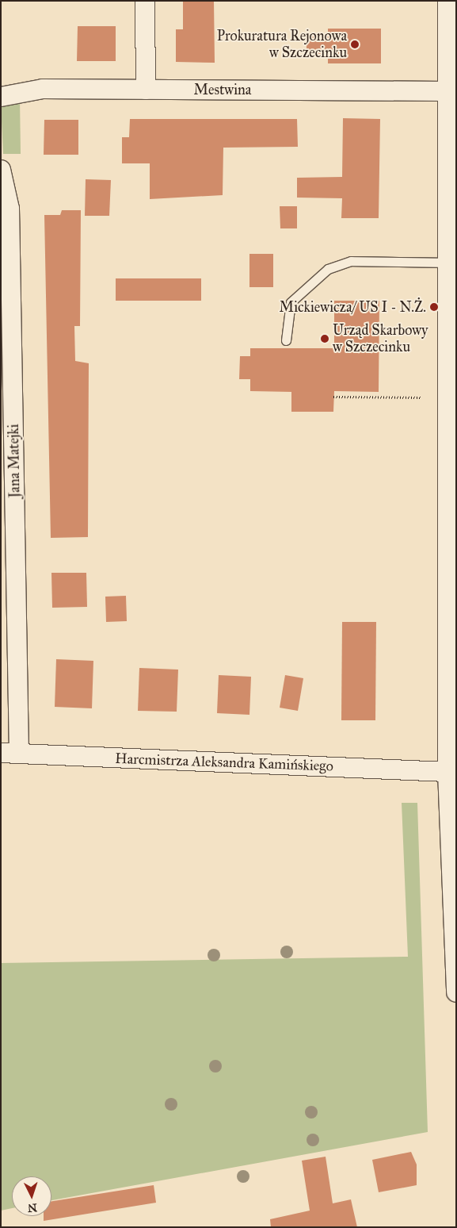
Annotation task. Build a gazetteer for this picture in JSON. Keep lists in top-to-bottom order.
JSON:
{
  "streets": {
    "street": ["Mestwina", "Jana Matejki", "Harcmistrza Aleksandra Kamińskiego"]
  },
  "crossings": [
    ["Jana Matejki", "Harcmistrza Aleksandra Kamińskiego"]
  ],
  "places": ["Prokuratura Rejonowa w Szczecinku", "Mickiewicza/ US I - N.Ż.", "Urząd Skarbowy w Szczecinku"],
  "north": "bottom"
}
